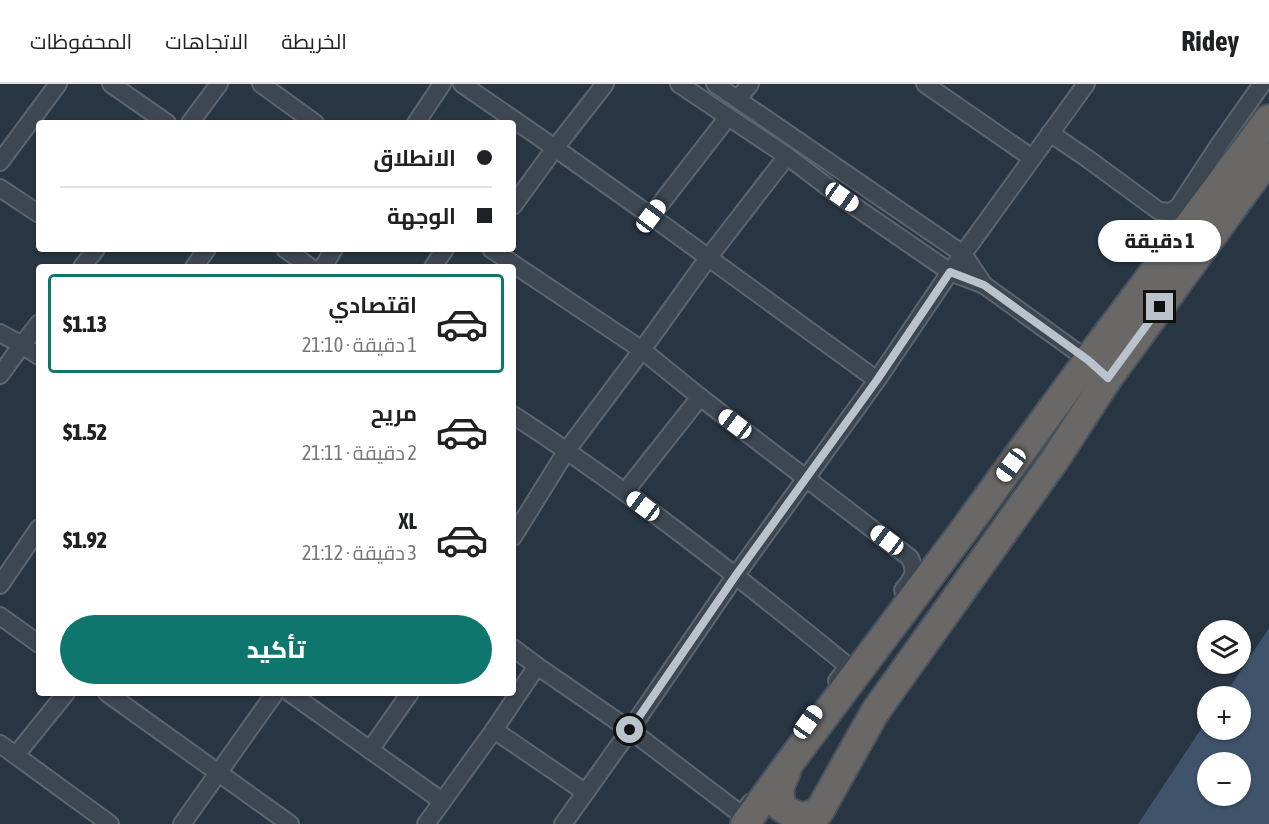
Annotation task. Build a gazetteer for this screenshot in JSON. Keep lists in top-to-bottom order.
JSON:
{
  "page": {
    "header": "Ridey",
    "nav": ["الخريطة", "الاتجاهات", "المحفوظات"],
    "banner": ["الانطلاق", "الوجهة"],
    "bubble": "1 دقيقة",
    "list": [
      {
        "name": "اقتصادي",
        "note": "1 دقيقة · 21:10",
        "value": "$1.13"
      },
      {
        "name": "مريح",
        "note": "2 دقيقة · 21:11",
        "value": "$1.52"
      },
      {
        "name": "XL",
        "note": "3 دقيقة · 21:12",
        "value": "$1.92"
      }
    ],
    "buttons": "تأكيد",
    "map_buttons": ["+", "−"]
  }
}
